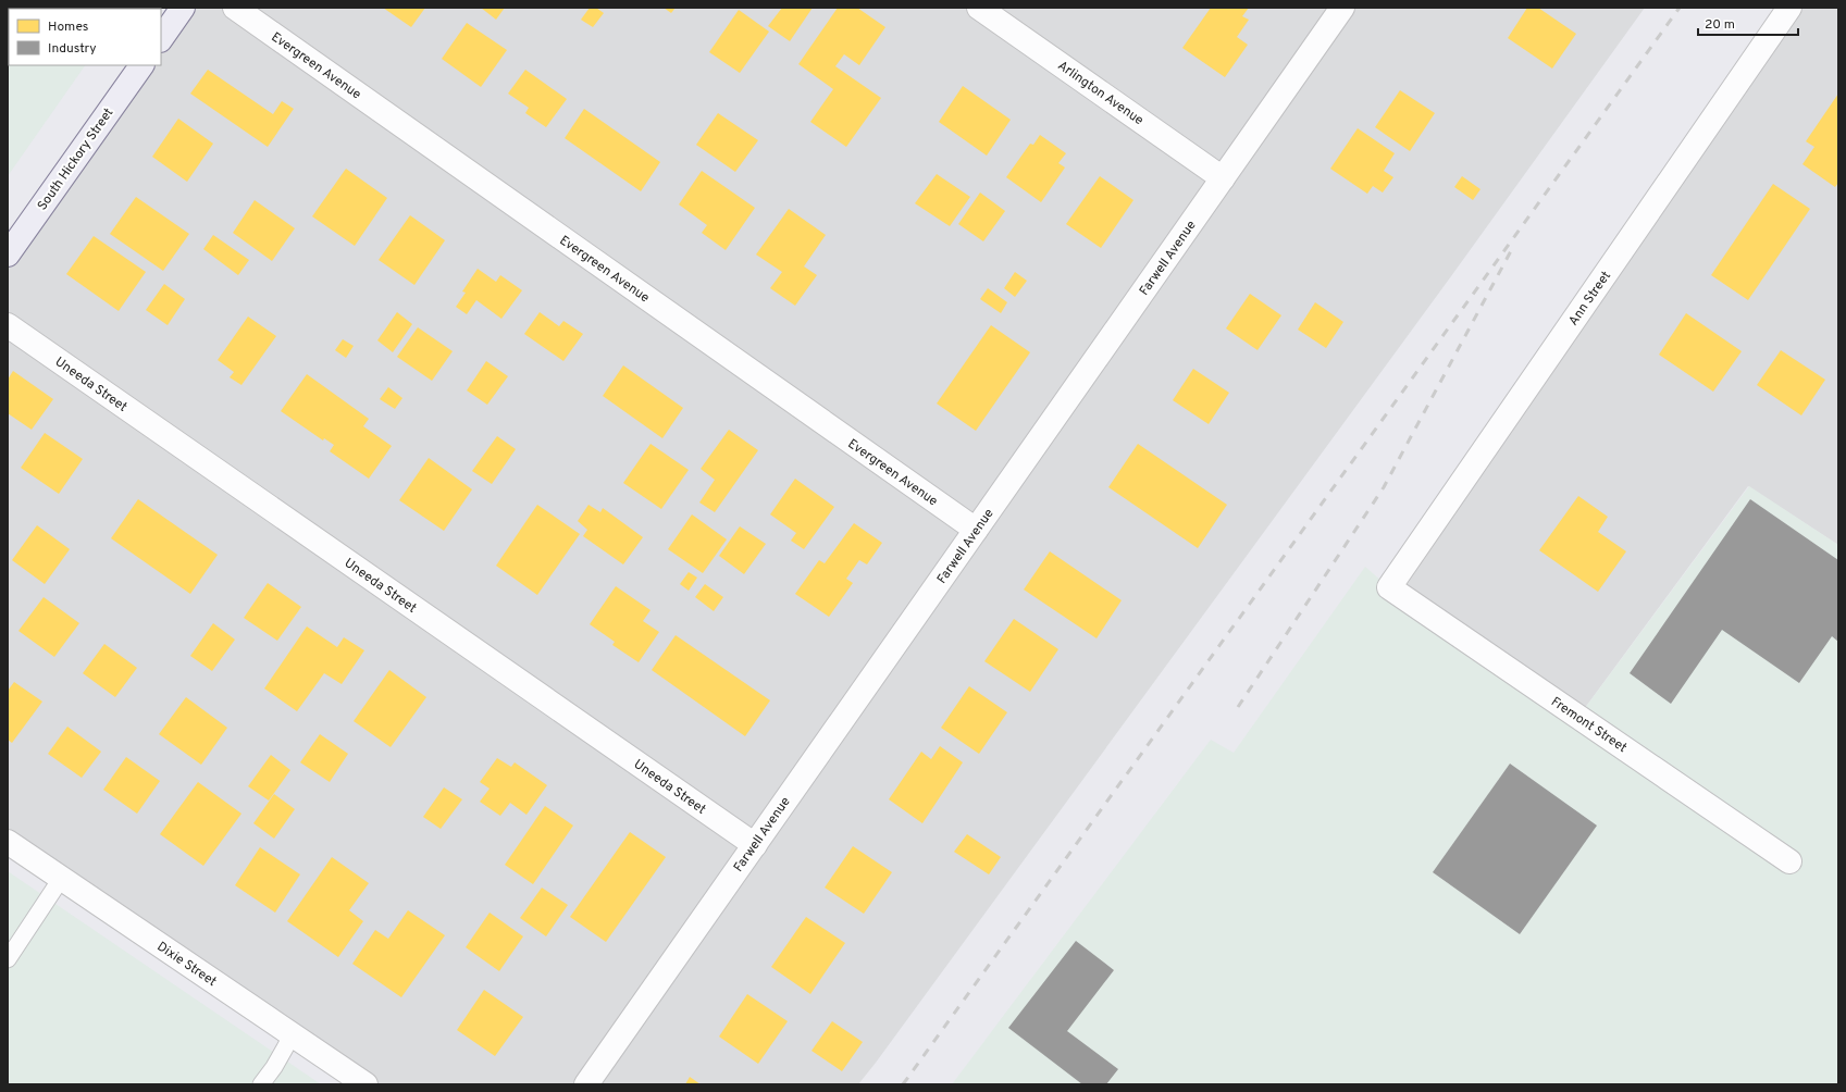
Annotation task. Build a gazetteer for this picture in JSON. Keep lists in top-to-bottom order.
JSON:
{
  "streets": {
    "street": [
      "Evergreen Avenue",
      "Arlington Avenue",
      "South Hickory Street",
      "Farwell Avenue",
      "Ann Street",
      "Uneeda Street",
      "Fremont Street",
      "Dixie Street"
    ]
  },
  "crossings": [
    ["Evergreen Avenue", "Farwell Avenue"],
    ["Arlington Avenue", "Farwell Avenue"],
    ["Farwell Avenue", "Uneeda Street"],
    ["Ann Street", "Fremont Street"]
  ],
  "legend": ["Homes", "Industry"],
  "scale_bar": "20 m"
}
